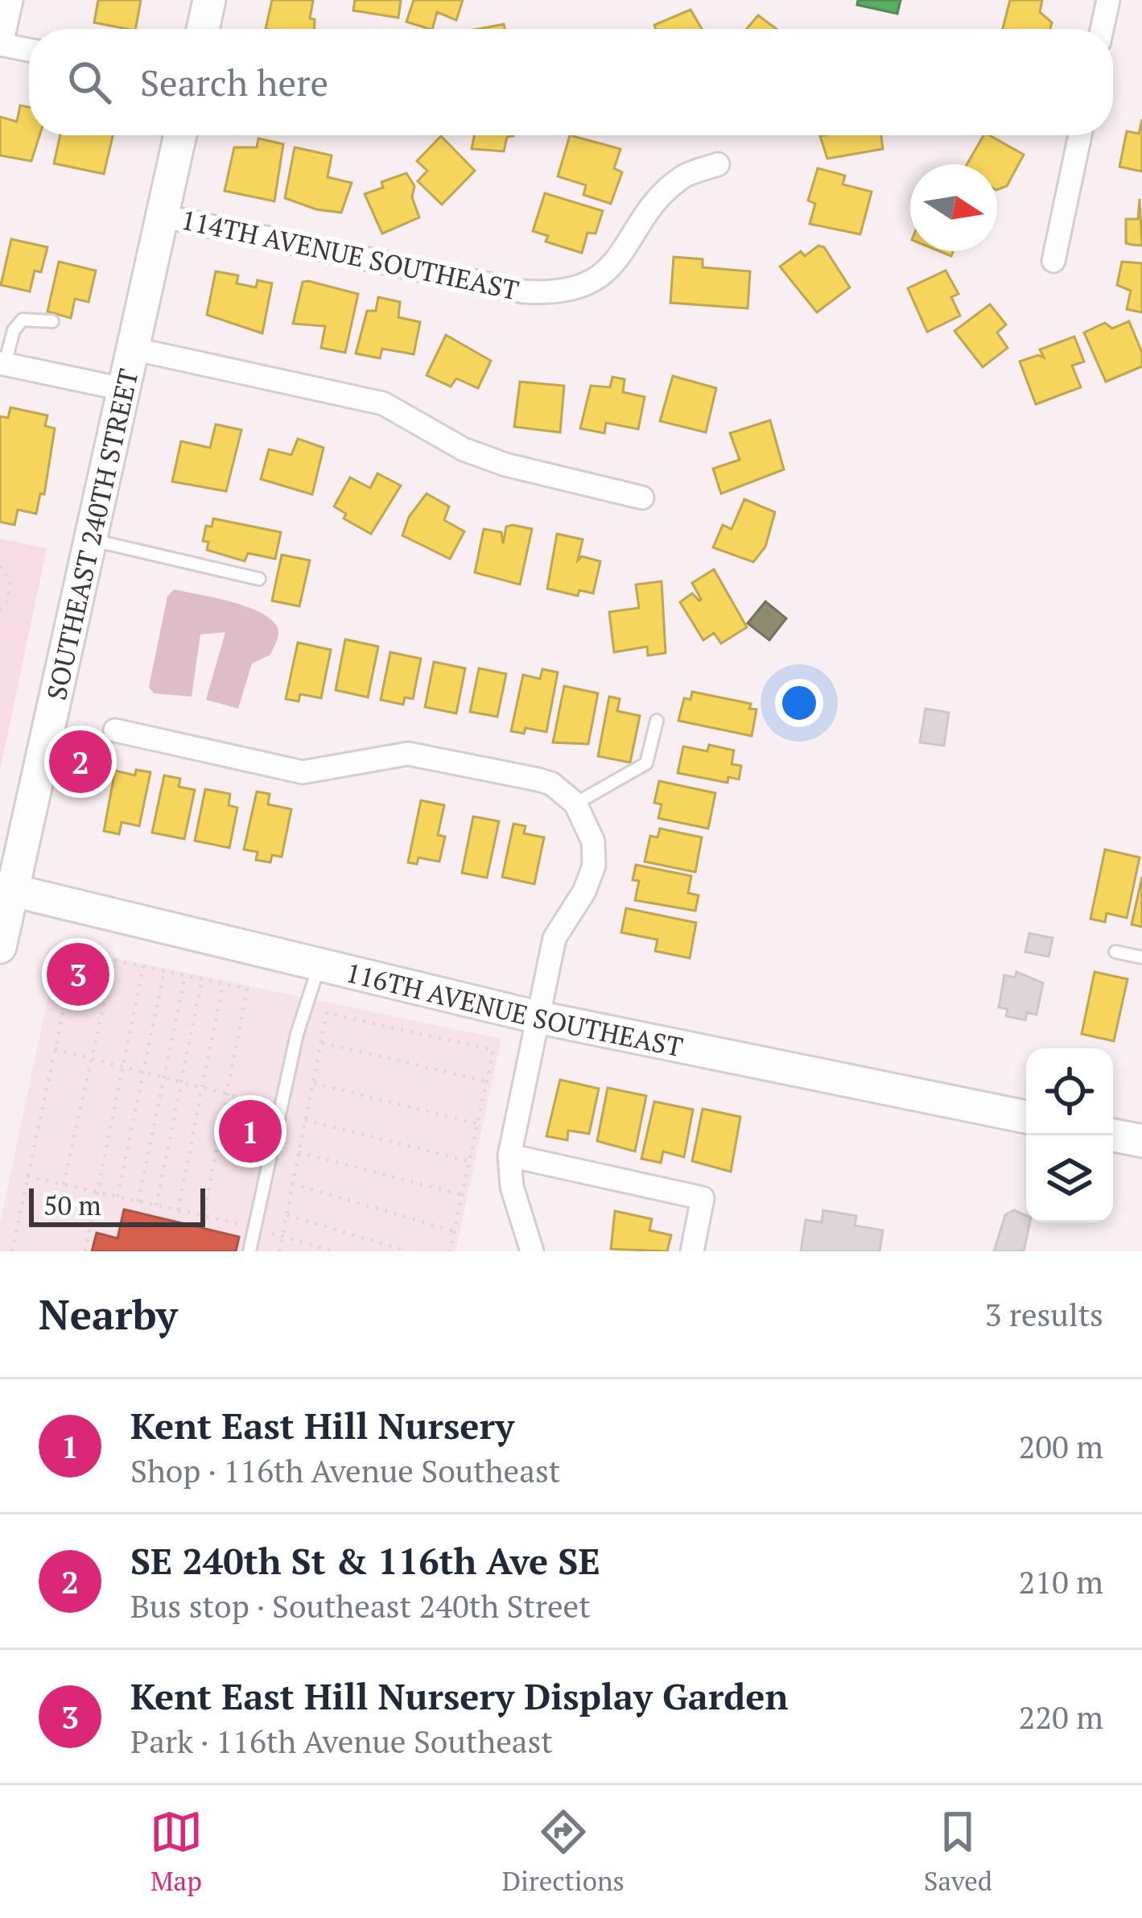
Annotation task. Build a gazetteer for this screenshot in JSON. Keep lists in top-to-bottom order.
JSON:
{
  "streets": {
    "main road": ["SOUTHEAST 240TH STREET", "116TH AVENUE SOUTHEAST"],
    "street": ["114TH AVENUE SOUTHEAST"]
  },
  "crossings": [
    ["114TH AVENUE SOUTHEAST", "SOUTHEAST 240TH STREET"],
    ["SOUTHEAST 240TH STREET", "116TH AVENUE SOUTHEAST"]
  ],
  "scale_bar": "50 m",
  "north": "right",
  "page": {
    "search": "Search here",
    "pins": ["2", "3", "1"],
    "scale": "50 m",
    "heading": ["Nearby", "3 results"],
    "list": [
      {
        "mark": "1",
        "name": "Kent East Hill Nursery",
        "note": "Shop · 116th Avenue Southeast",
        "value": "200 m"
      },
      {
        "mark": "2",
        "name": "SE 240th St & 116th Ave SE",
        "note": "Bus stop · Southeast 240th Street",
        "value": "210 m"
      },
      {
        "mark": "3",
        "name": "Kent East Hill Nursery Display Garden",
        "note": "Park · 116th Avenue Southeast",
        "value": "220 m"
      }
    ],
    "nav": ["Map", "Directions", "Saved"]
  }
}
